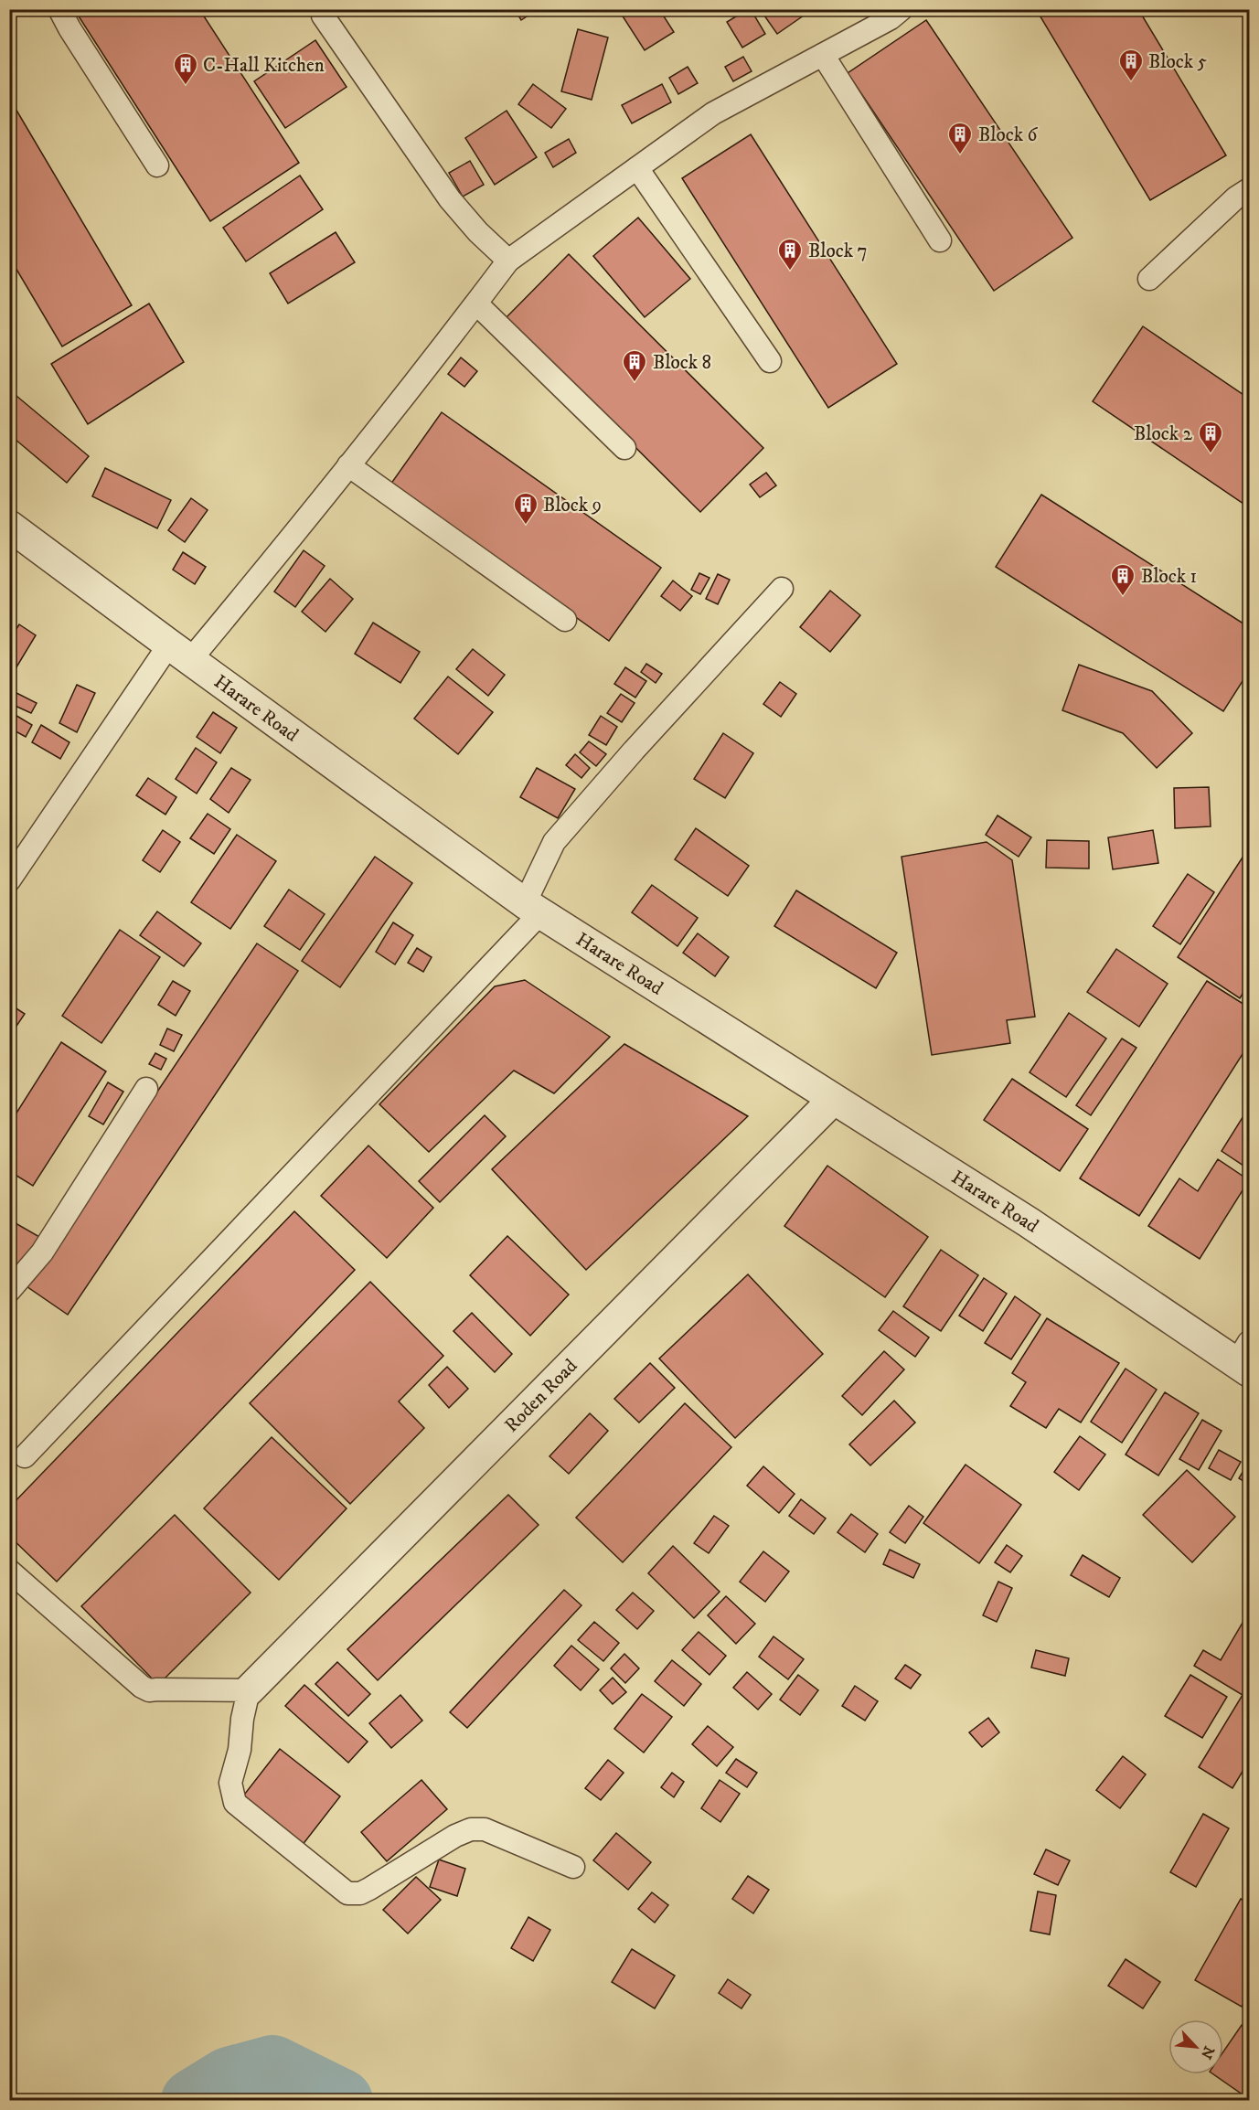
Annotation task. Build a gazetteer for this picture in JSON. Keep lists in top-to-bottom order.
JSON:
{
  "streets": {
    "street": ["Harare Road", "Roden Road"]
  },
  "crossings": [
    ["Harare Road", "Roden Road"]
  ],
  "places": {
    "building": [
      "Block 5",
      "C-Hall Kitchen",
      "Block 6",
      "Block 7",
      "Block 8",
      "Block 2",
      "Block 9",
      "Block 1"
    ]
  },
  "north": "bottom right"
}
